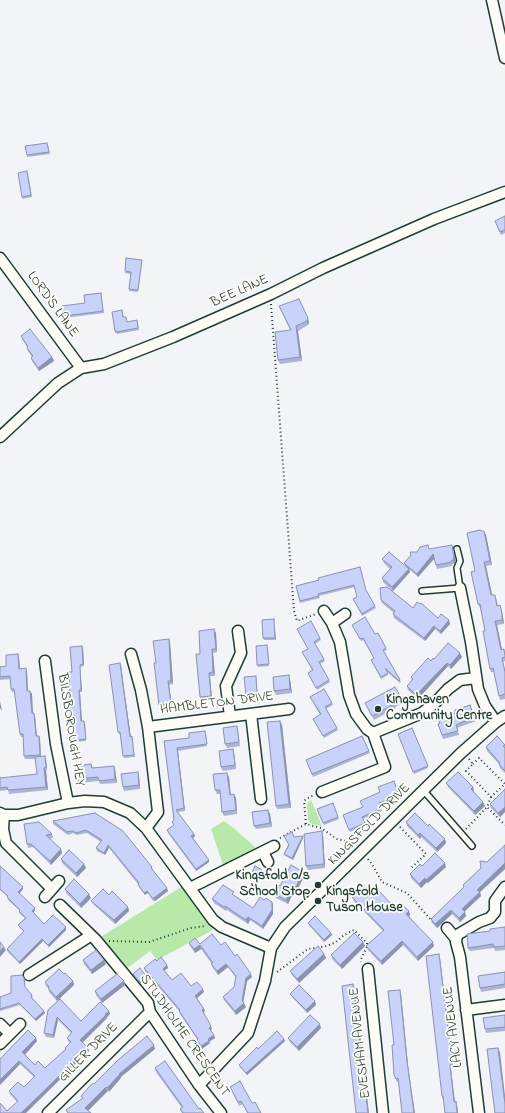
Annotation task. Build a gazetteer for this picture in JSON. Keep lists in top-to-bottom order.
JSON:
{
  "streets": {
    "street": [
      "BEE LANE",
      "LORD'S LANE",
      "HAMBLETON DRIVE",
      "BILSBOROUGH HEY",
      "KINGSFOLD DRIVE",
      "LACY AVENUE",
      "STUDHOLME CRESCENT",
      "EVESHAM AVENUE",
      "GILLER DRIVE"
    ]
  },
  "crossings": [
    ["BEE LANE", "LORD'S LANE"],
    ["KINGSFOLD DRIVE", "STUDHOLME CRESCENT"],
    ["STUDHOLME CRESCENT", "GILLER DRIVE"]
  ],
  "places": ["Kingshaven Community Centre", "Kingsfold o/s School Stop", "Kingsfold Tuson House"]
}
